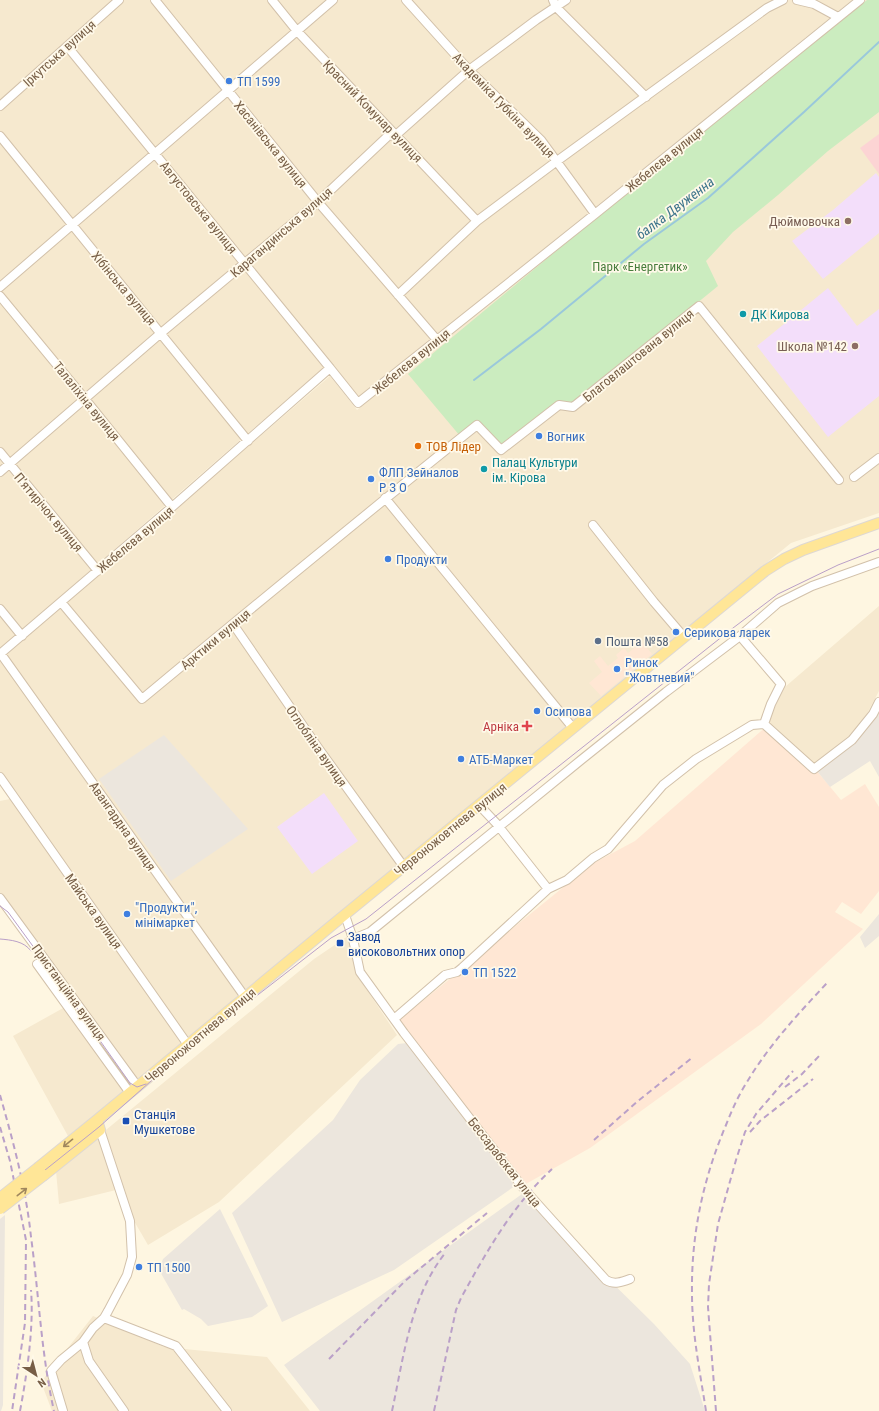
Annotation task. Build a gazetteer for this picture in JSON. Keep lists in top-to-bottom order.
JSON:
{
  "streets": {
    "main road": ["Червоножовтнева вулиця"],
    "street": [
      "Іркутська вулиця",
      "Академіка Губкіна вулиця",
      "Красний Комунар вулиця",
      "Хасанівська вулиця",
      "Жебелєва вулиця",
      "Августовська вулиця",
      "Карагандинська вулиця",
      "Хібінська вулиця",
      "Благовлаштована вулиця",
      "Талаліхіна вулиця",
      "П’ятирічок вулиця",
      "Арктики вулиця",
      "Оглобліна вулиця",
      "Авангардна вулиця",
      "Майська вулиця",
      "Пристанційна вулиця",
      "Бессарабская улица"
    ]
  },
  "crossings": [
    ["Іркутська вулиця", "Августовська вулиця"],
    ["Академіка Губкіна вулиця", "Жебелєва вулиця"],
    ["Академіка Губкіна вулиця", "Карагандинська вулиця"],
    ["Красний Комунар вулиця", "Карагандинська вулиця"],
    ["Хасанівська вулиця", "Жебелєва вулиця"],
    ["Хасанівська вулиця", "Карагандинська вулиця"],
    ["Жебелєва вулиця", "Августовська вулиця"],
    ["Жебелєва вулиця", "Хібінська вулиця"],
    ["Жебелєва вулиця", "Талаліхіна вулиця"],
    ["Жебелєва вулиця", "П’ятирічок вулиця"],
    ["Жебелєва вулиця", "Арктики вулиця"],
    ["Жебелєва вулиця", "Авангардна вулиця"],
    ["Августовська вулиця", "Карагандинська вулиця"],
    ["Карагандинська вулиця", "Хібінська вулиця"],
    ["Карагандинська вулиця", "Талаліхіна вулиця"],
    ["Карагандинська вулиця", "П’ятирічок вулиця"],
    ["Благовлаштована вулиця", "Арктики вулиця"],
    ["Арктики вулиця", "Оглобліна вулиця"],
    ["Оглобліна вулиця", "Червоножовтнева вулиця"],
    ["Авангардна вулиця", "Червоножовтнева вулиця"],
    ["Червоножовтнева вулиця", "Майська вулиця"],
    ["Червоножовтнева вулиця", "Пристанційна вулиця"],
    ["Червоножовтнева вулиця", "Бессарабская улица"]
  ],
  "water": ["балка Двуженна"],
  "parks": ["Парк «Енергетик»"],
  "places": {
    "other": [
      "ТП 1599",
      "Дюймовочка",
      "ДК Кирова",
      "Школа №142",
      "Вогник",
      "ТОВ Лідер",
      "Палац Культури ім. Кірова",
      "ФЛП Зейналов Р З О",
      "Продукти",
      "Серикова ларек",
      "Пошта №58",
      "Ринок \"Жовтневий\"",
      "Осипова",
      "АТБ-Маркет",
      "\"Продукти\", мінімаркет",
      "ТП 1522",
      "ТП 1500"
    ],
    "health": ["Арніка"],
    "transit": ["Завод високовольтних опор", "Станція Мушкетове"]
  },
  "north": "bottom right"
}
